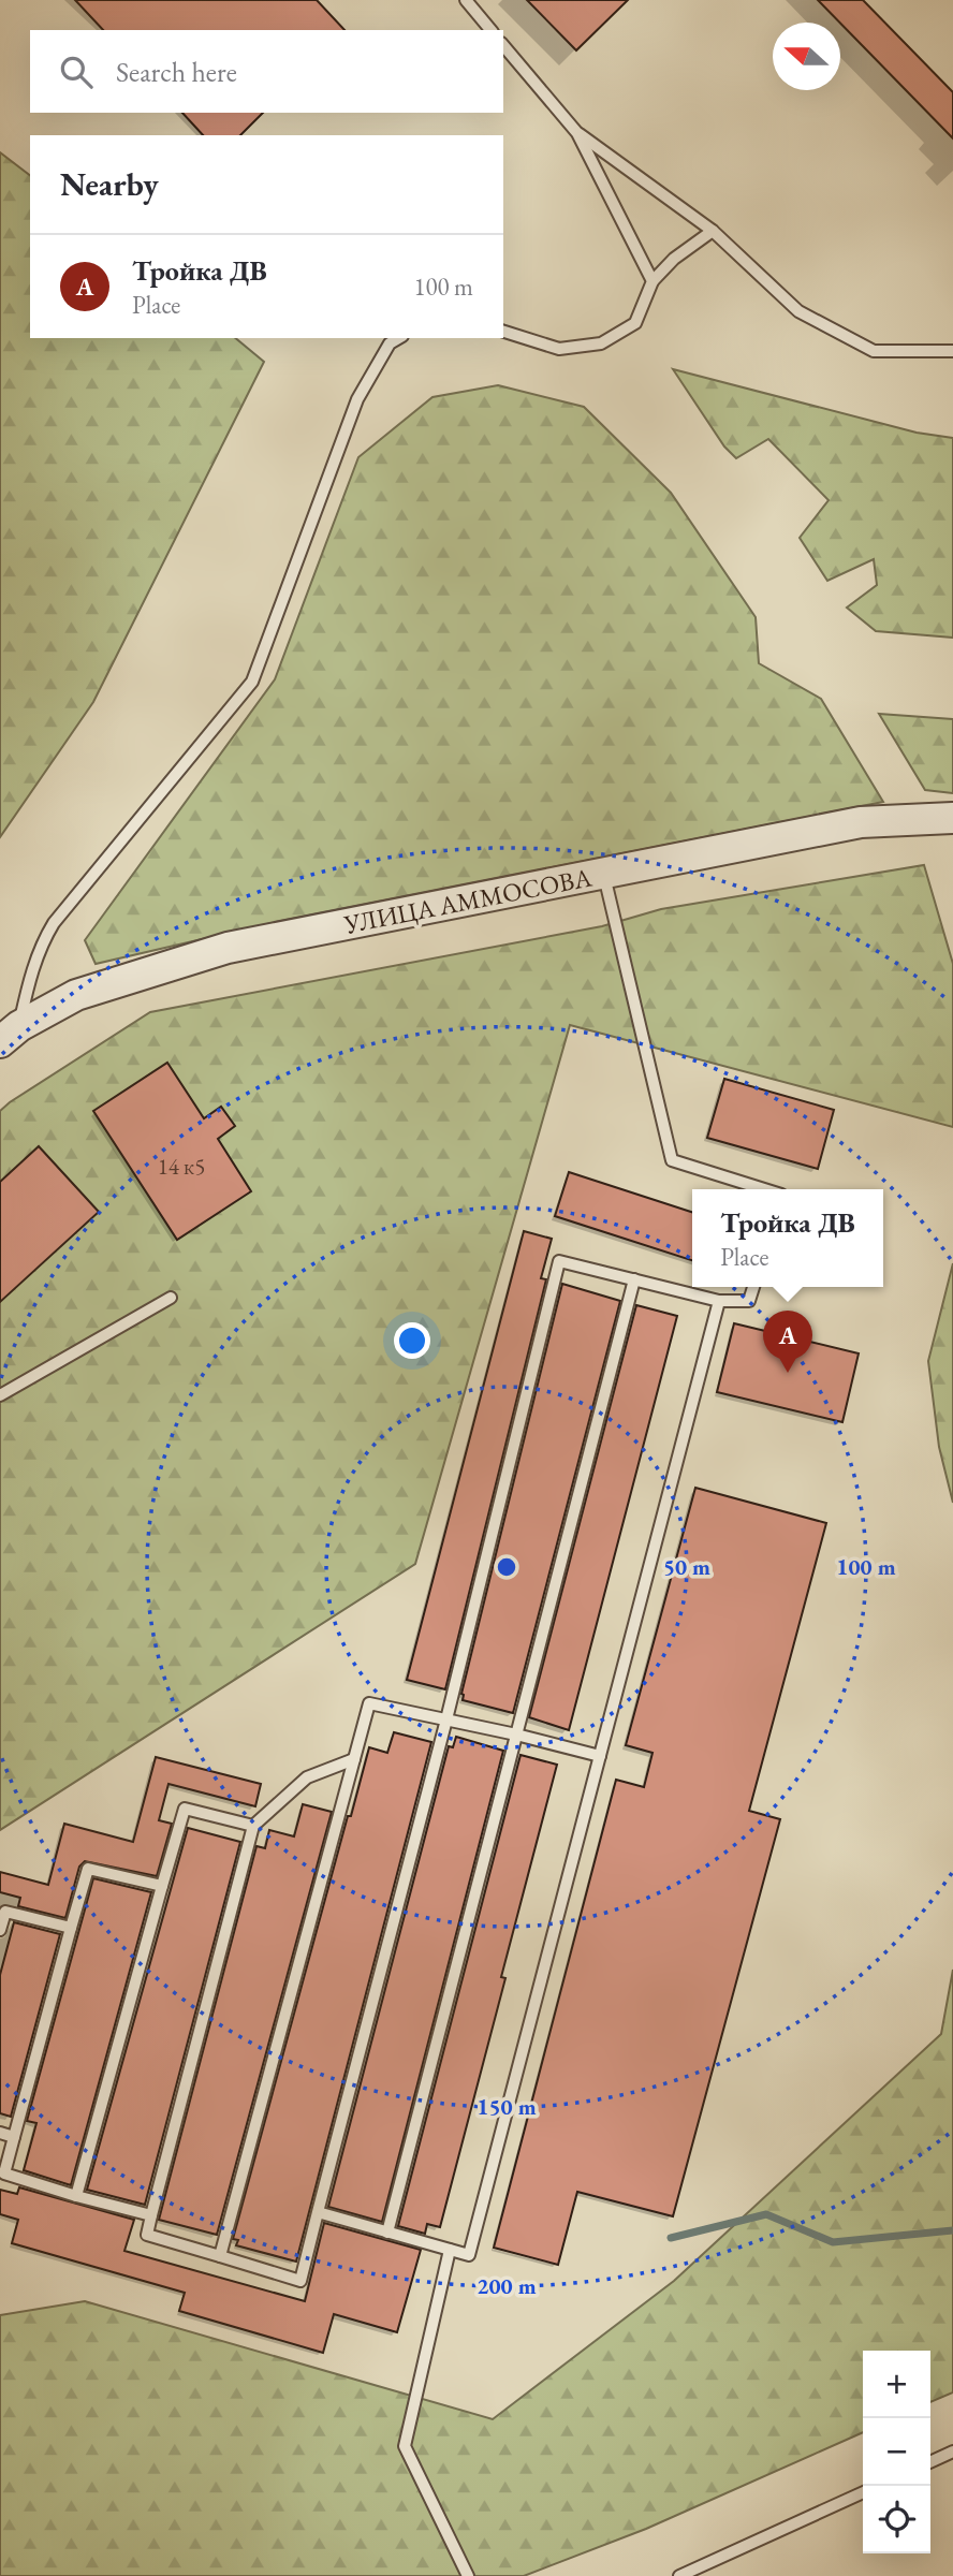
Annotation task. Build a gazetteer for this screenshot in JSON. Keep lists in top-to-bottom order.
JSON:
{
  "streets": {
    "street": ["УЛИЦА АММОСОВА"]
  },
  "house_numbers": ["14 к5"],
  "north": "left",
  "page": {
    "search": "Search here",
    "heading": "Nearby",
    "list": [
      {
        "mark": "A",
        "name": "Тройка ДВ",
        "note": "Place",
        "value": "100 m"
      }
    ],
    "popup": ["Тройка ДВ", "Place"],
    "pins": "A",
    "map_buttons": ["+", "−"]
  },
  "rings": [
    "50 m",
    "100 m",
    "150 m",
    "200 m"
  ]
}
